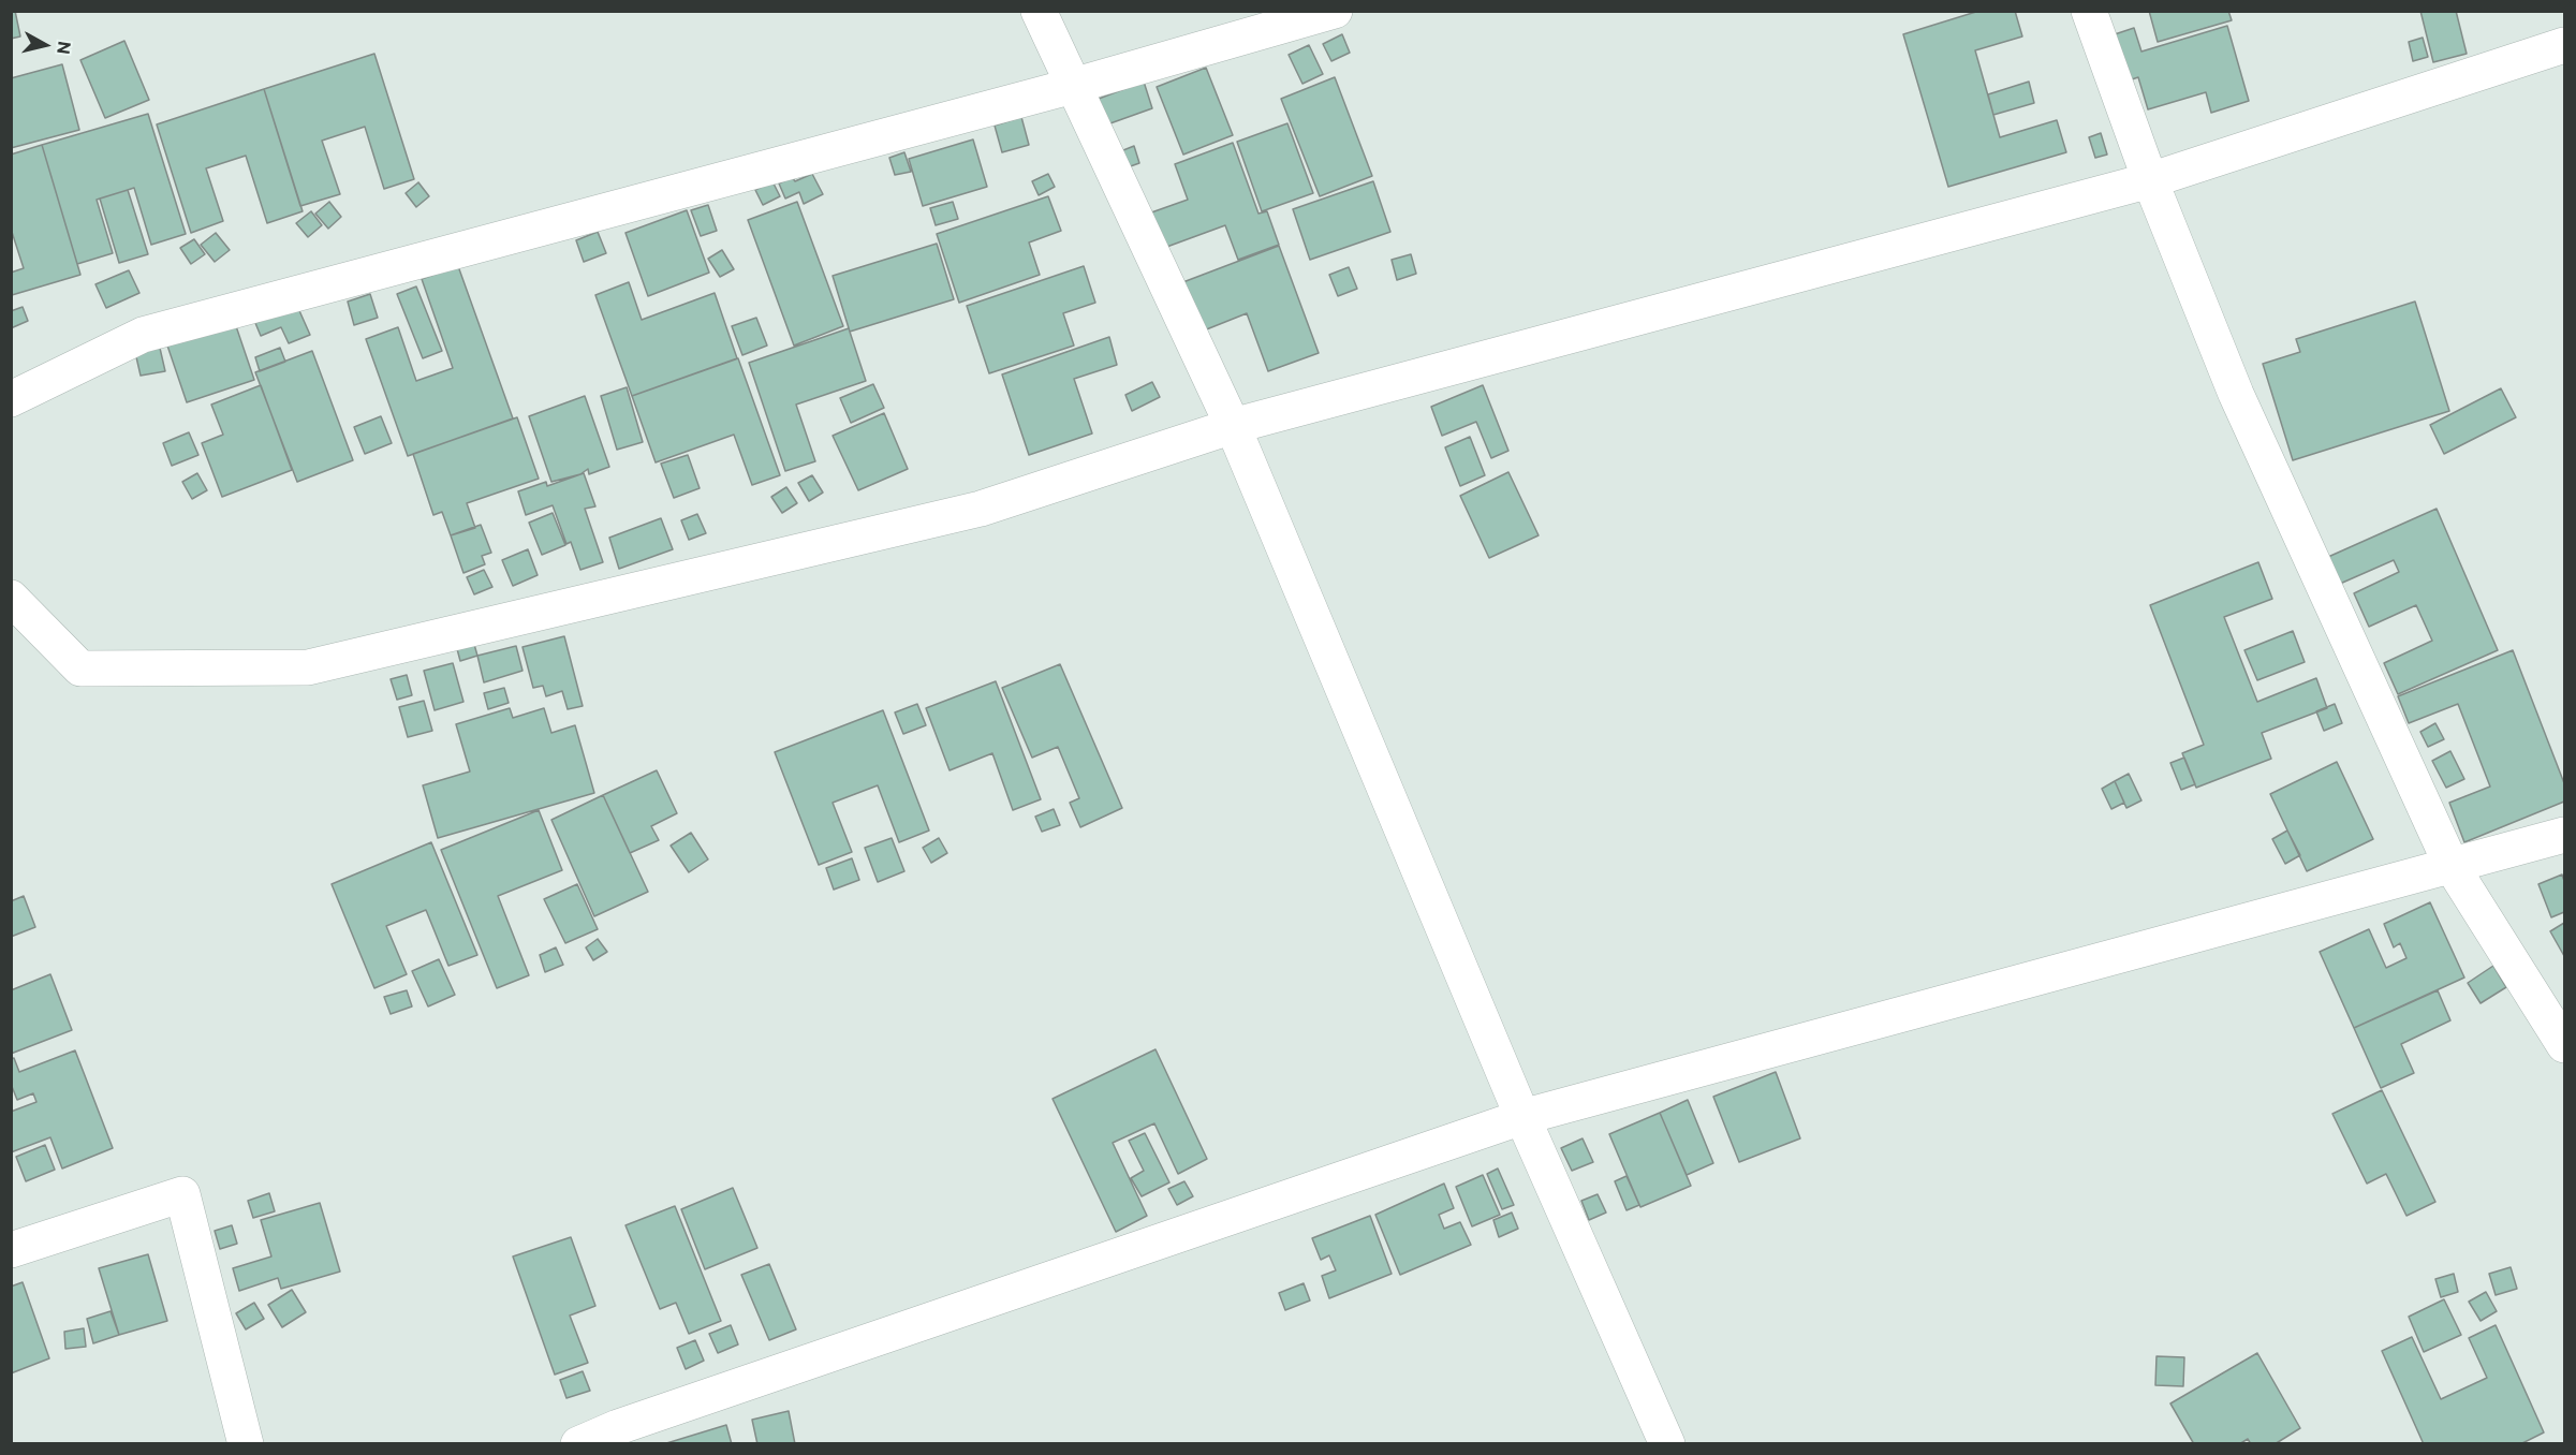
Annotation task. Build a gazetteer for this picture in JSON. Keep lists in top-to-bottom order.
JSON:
{
  "north": "right"
}
